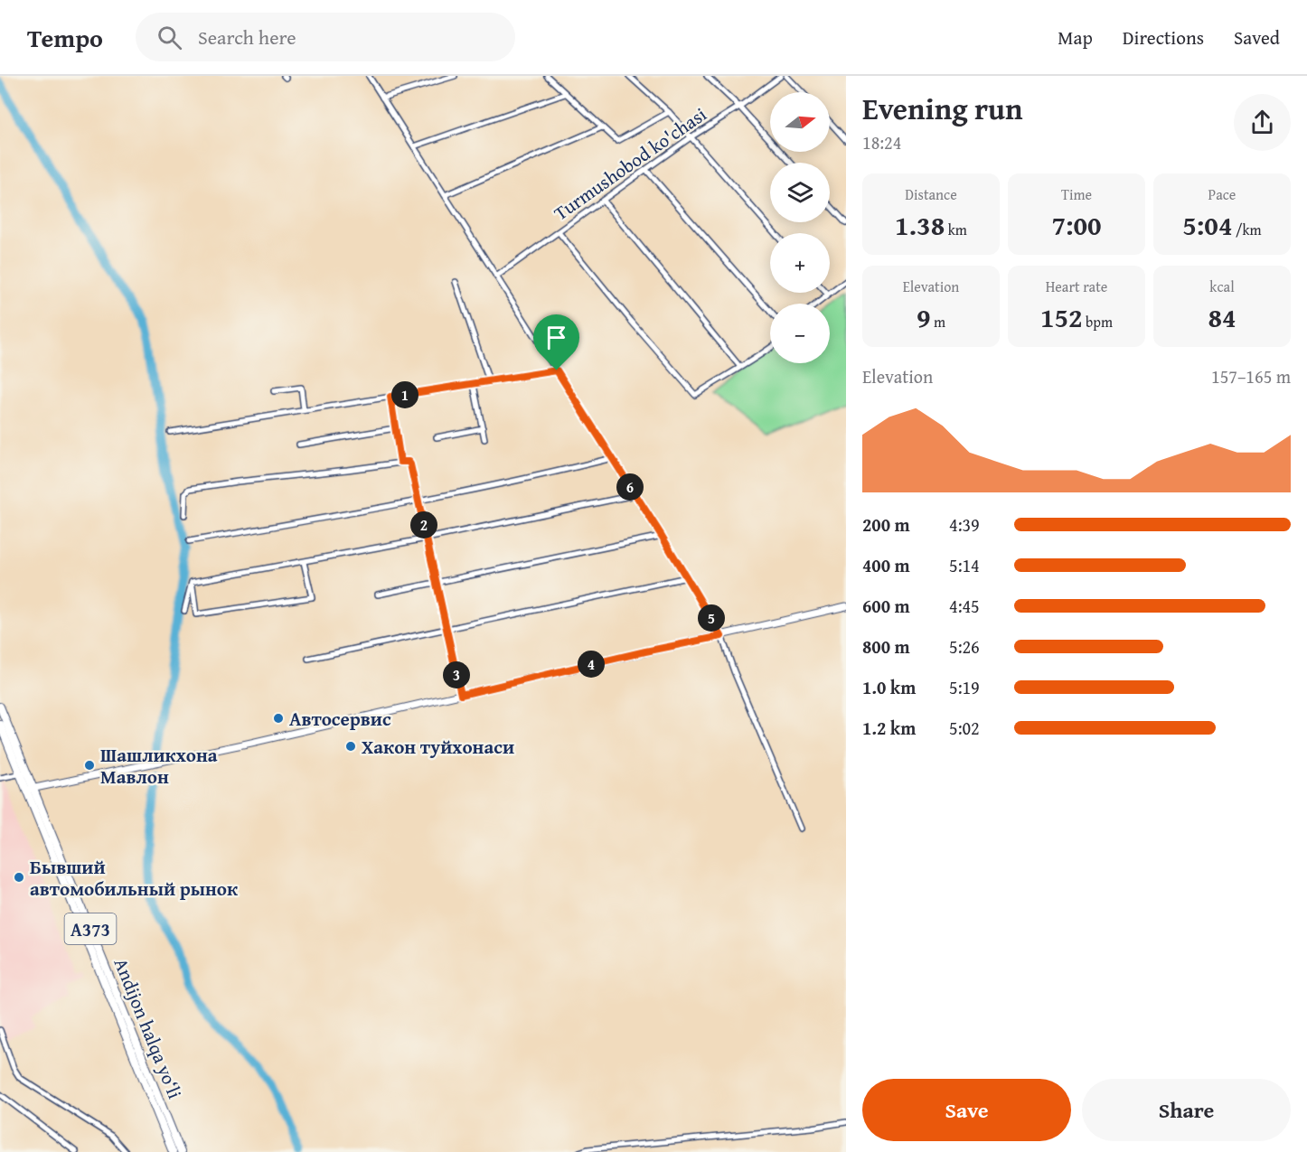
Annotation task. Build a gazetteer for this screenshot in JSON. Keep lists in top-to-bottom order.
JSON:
{
  "streets": {
    "highway": ["A373", "Andijon halqa yo‘li"],
    "street": ["Turmushobod ko'chasi"]
  },
  "places": [
    "Автосервис",
    "Хакон туйхонаси",
    "Шашликхона Мавлон",
    "Бывший автомобильный рынок"
  ],
  "north": "right",
  "page": {
    "header": "Tempo",
    "search": "Search here",
    "nav": ["Map", "Directions", "Saved"],
    "heading": ["Evening run", "18:24"],
    "map_buttons": ["+", "−"],
    "stats": [
      ["Distance", "1.38 km"],
      ["Time", "7:00"],
      ["Pace", "5:04 /km"],
      ["Elevation", "9 m"],
      ["Heart rate", "152 bpm"],
      ["kcal", "84"]
    ],
    "chart": ["Elevation", "157–165 m"],
    "pins": [
      "1",
      "6",
      "2",
      "5",
      "4",
      "3"
    ],
    "list": [
      {
        "name": "200 m",
        "note": "4:39"
      },
      {
        "name": "400 m",
        "note": "5:14"
      },
      {
        "name": "600 m",
        "note": "4:45"
      },
      {
        "name": "800 m",
        "note": "5:26"
      },
      {
        "name": "1.0 km",
        "note": "5:19"
      },
      {
        "name": "1.2 km",
        "note": "5:02"
      }
    ],
    "buttons": ["Save", "Share"]
  }
}
